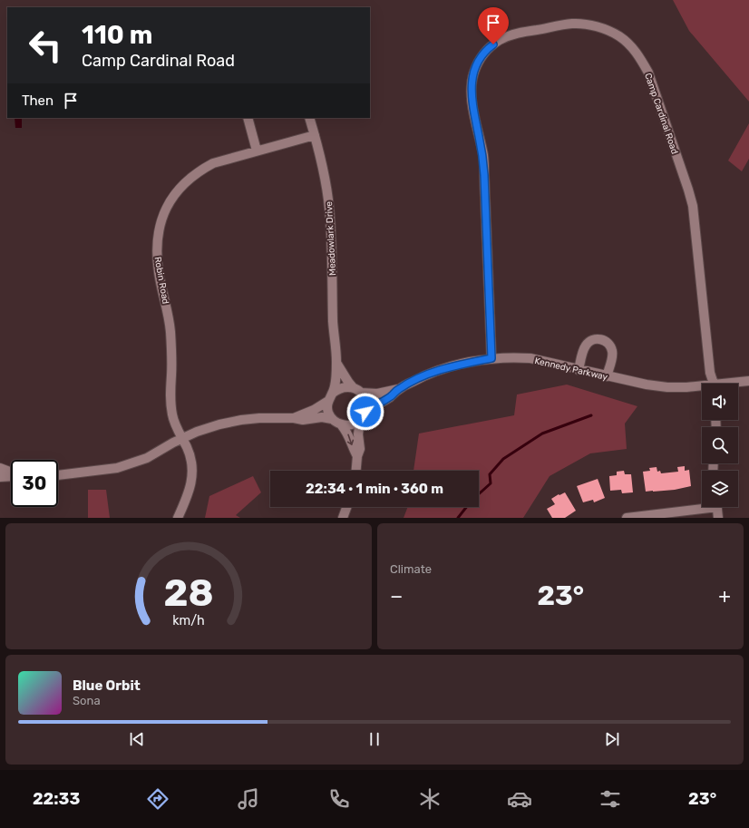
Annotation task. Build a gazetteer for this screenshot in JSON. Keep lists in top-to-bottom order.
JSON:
{
  "streets": {
    "street": [
      "Camp Cardinal Road",
      "Meadowlark Drive",
      "Robin Road",
      "Kennedy Parkway"
    ]
  },
  "crossings": [
    ["Camp Cardinal Road", "Kennedy Parkway"],
    ["Meadowlark Drive", "Robin Road"],
    ["Meadowlark Drive", "Kennedy Parkway"]
  ],
  "page": {
    "turn": ["110 m", "Camp Cardinal Road"],
    "then": "Then",
    "limit": "30",
    "trip": "22:34 · 1 min · 360 m",
    "tile": "Climate",
    "heat": ["−", "23°", "+"],
    "song": ["Blue Orbit", "Sona"],
    "tabs": ["22:33", "23°"],
    "gauge": ["28", "km/h"]
  }
}
